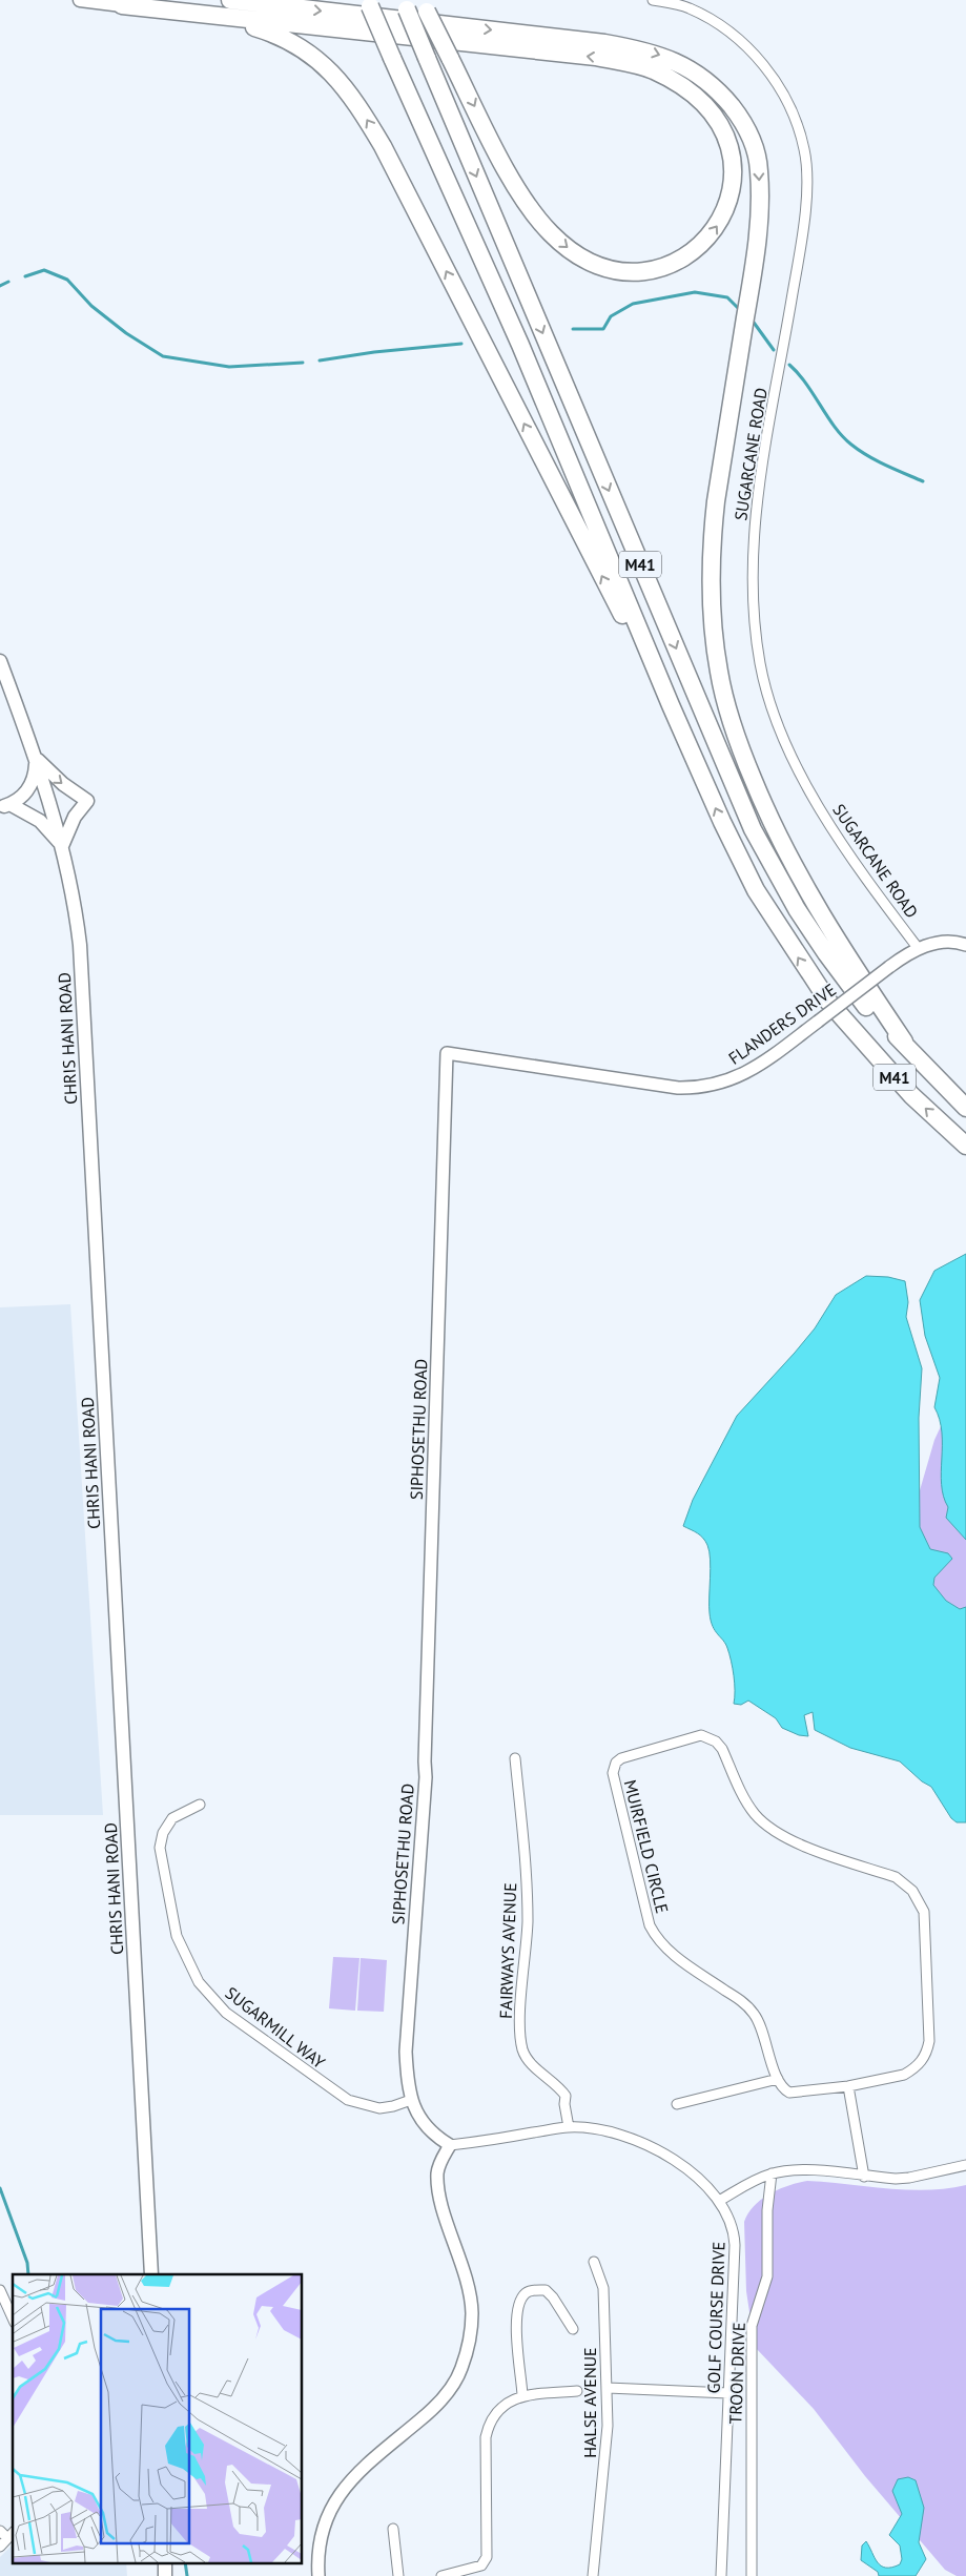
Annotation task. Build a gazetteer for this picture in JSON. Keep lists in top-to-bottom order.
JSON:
{
  "streets": {
    "highway": ["M41"],
    "main road": ["CHRIS HANI ROAD"],
    "street": [
      "SUGARCANE ROAD",
      "FLANDERS DRIVE",
      "SIPHOSETHU ROAD",
      "MUIRFIELD CIRCLE",
      "FAIRWAYS AVENUE",
      "SUGARMILL WAY",
      "GOLF COURSE DRIVE",
      "TROON DRIVE",
      "HALSE AVENUE"
    ]
  },
  "crossings": [
    ["SUGARCANE ROAD", "FLANDERS DRIVE"],
    ["FLANDERS DRIVE", "SIPHOSETHU ROAD"],
    ["SIPHOSETHU ROAD", "SUGARMILL WAY"],
    ["SIPHOSETHU ROAD", "GOLF COURSE DRIVE"],
    ["FAIRWAYS AVENUE", "GOLF COURSE DRIVE"]
  ]
}
